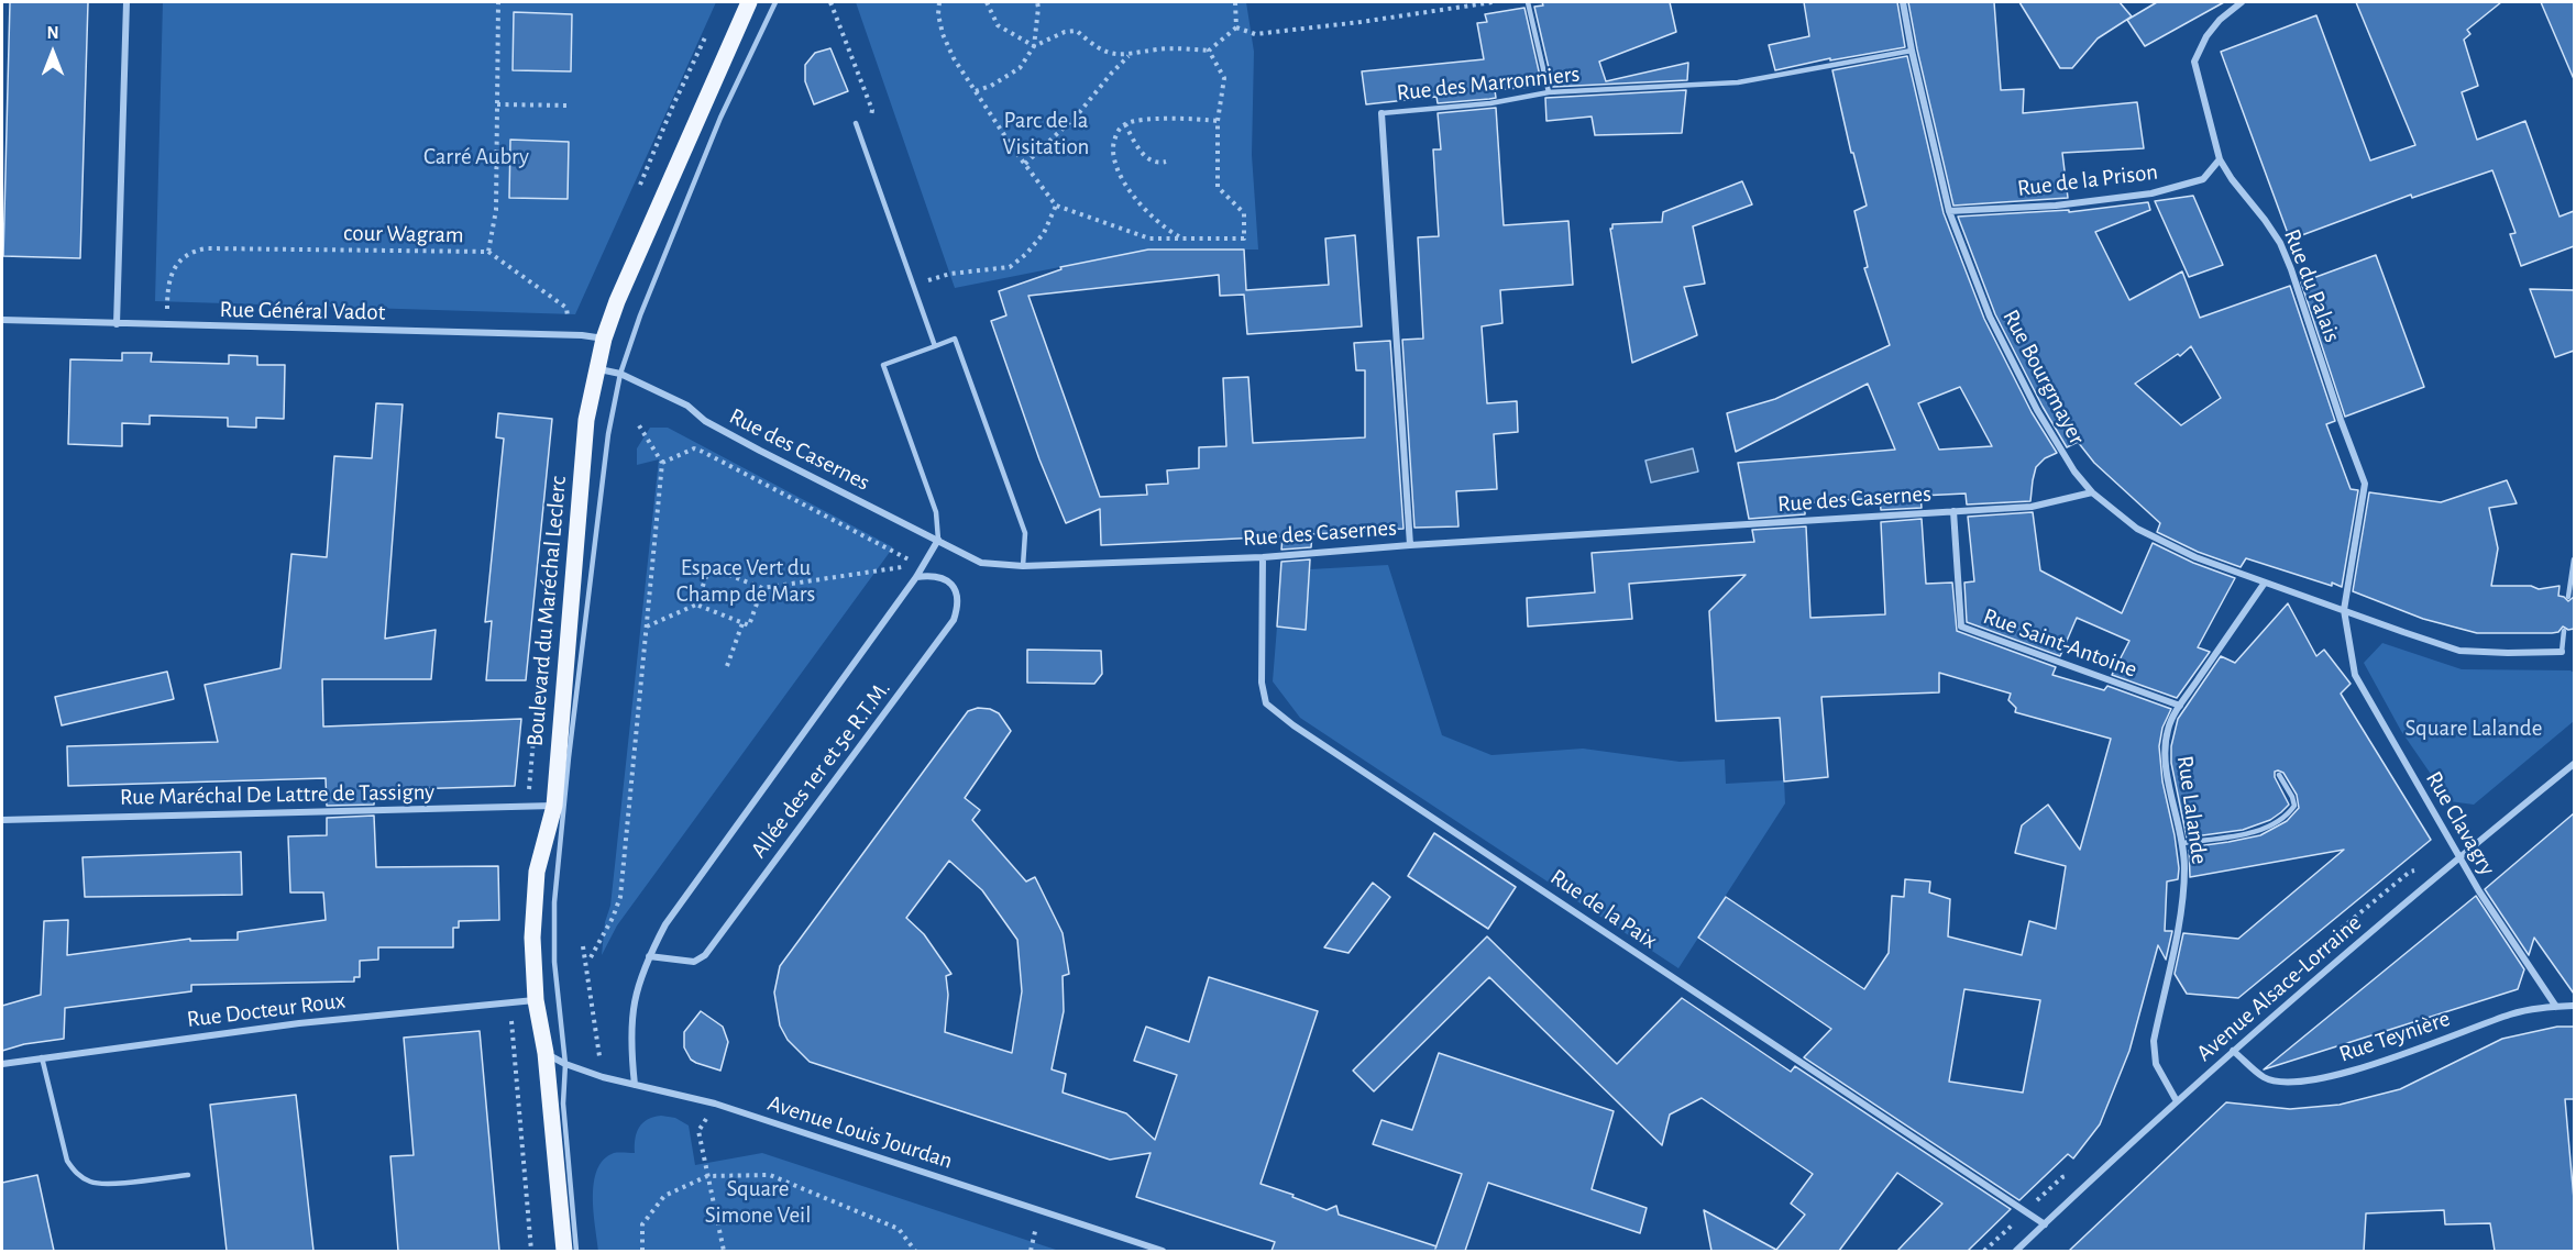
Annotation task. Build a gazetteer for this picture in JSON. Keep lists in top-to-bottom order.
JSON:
{
  "streets": {
    "main road": ["Boulevard du Maréchal Leclerc"],
    "street": [
      "Rue des Marronniers",
      "Rue de la Prison",
      "Rue du Palais",
      "Rue Général Vadot",
      "Rue Bourgmayer",
      "Rue des Casernes",
      "Rue Saint-Antoine",
      "Allée des 1er et 5e R.T.M.",
      "Rue Maréchal De Lattre de Tassigny",
      "Rue Lalande",
      "Rue Clavagry",
      "Rue de la Paix",
      "Avenue Alsace-Lorraine",
      "Rue Docteur Roux",
      "Rue Teynière",
      "Avenue Louis Jourdan"
    ],
    "path": ["cour Wagram"]
  },
  "crossings": [
    ["Rue des Marronniers", "Rue Bourgmayer"],
    ["Rue des Marronniers", "Rue des Casernes"],
    ["Rue de la Prison", "Rue du Palais"],
    ["Rue de la Prison", "Rue Bourgmayer"],
    ["cour Wagram", "Rue Général Vadot"],
    ["Rue du Palais", "Rue Bourgmayer"],
    ["Rue du Palais", "Rue Clavagry"],
    ["Rue Général Vadot", "Boulevard du Maréchal Leclerc"],
    ["Rue Bourgmayer", "Rue des Casernes"],
    ["Rue Bourgmayer", "Rue Lalande"],
    ["Rue Bourgmayer", "Rue Clavagry"],
    ["Rue des Casernes", "Boulevard du Maréchal Leclerc"],
    ["Rue des Casernes", "Rue Saint-Antoine"],
    ["Rue des Casernes", "Allée des 1er et 5e R.T.M."],
    ["Rue des Casernes", "Rue de la Paix"],
    ["Boulevard du Maréchal Leclerc", "Rue Maréchal De Lattre de Tassigny"],
    ["Boulevard du Maréchal Leclerc", "Rue Docteur Roux"],
    ["Boulevard du Maréchal Leclerc", "Avenue Louis Jourdan"],
    ["Rue Saint-Antoine", "Rue Lalande"],
    ["Allée des 1er et 5e R.T.M.", "Avenue Louis Jourdan"],
    ["Rue Lalande", "Avenue Alsace-Lorraine"],
    ["Rue Clavagry", "Avenue Alsace-Lorraine"],
    ["Rue Clavagry", "Rue Teynière"],
    ["Rue de la Paix", "Avenue Alsace-Lorraine"],
    ["Avenue Alsace-Lorraine", "Rue Teynière"]
  ],
  "parks": [
    "Parc de la Visitation",
    "Carré Aubry",
    "Espace Vert du Champ de Mars",
    "Square Lalande",
    "Square Simone Veil"
  ],
  "north": "top"
}
